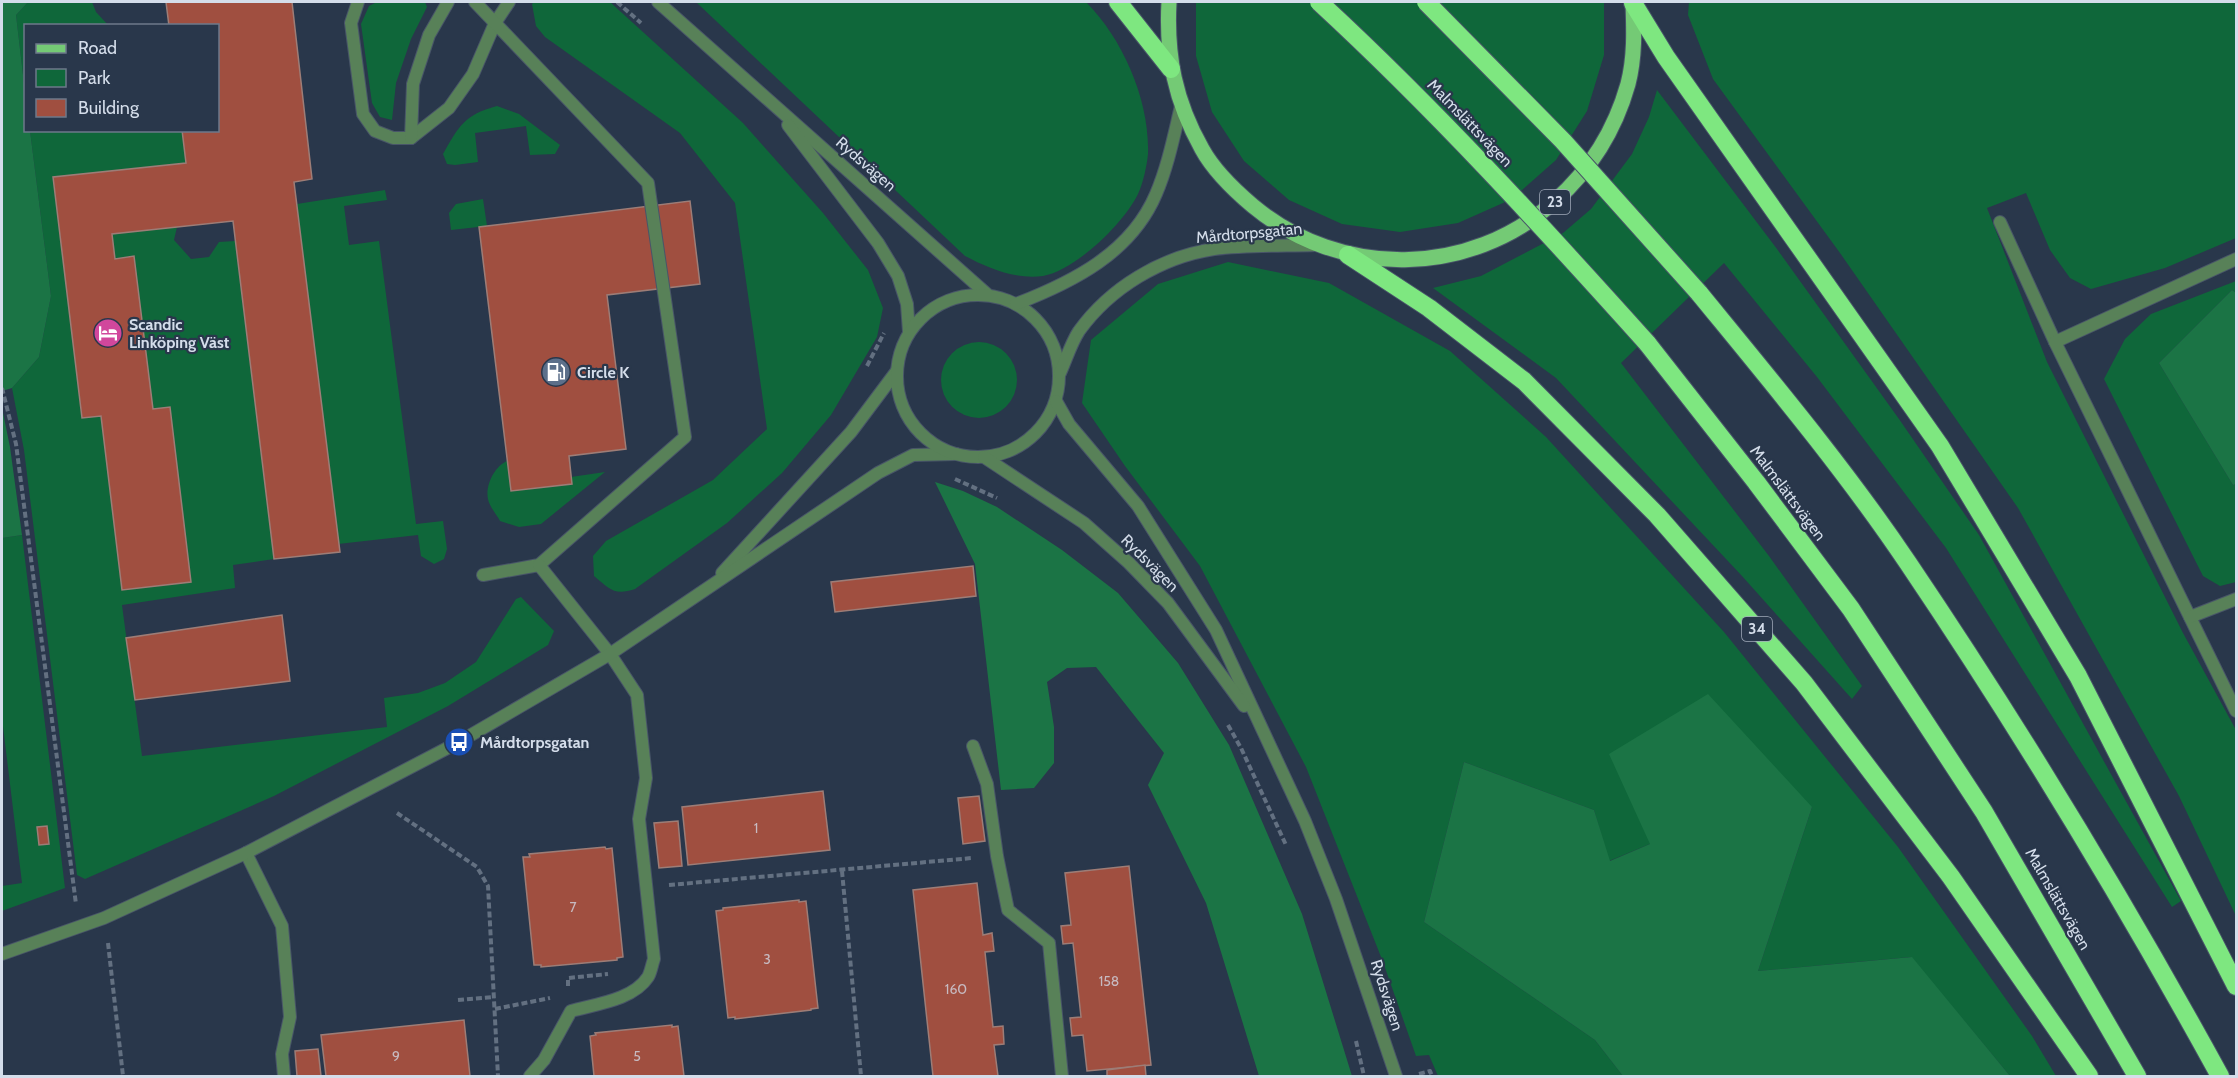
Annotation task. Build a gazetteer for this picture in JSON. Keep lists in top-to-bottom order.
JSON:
{
  "streets": {
    "highway": ["Malmslättsvägen", "34"],
    "main road": ["23"],
    "street": ["Rydsvägen", "Mårdtorpsgatan"]
  },
  "crossings": [
    ["Rydsvägen", "Mårdtorpsgatan"],
    ["23", "Mårdtorpsgatan"],
    ["23", "34"]
  ],
  "places": {
    "hotel": ["Scandic Linköping Väst"],
    "fuel station": ["Circle K"],
    "bus stop": ["Mårdtorpsgatan"]
  },
  "house_numbers": [
    "1",
    "7",
    "3",
    "158",
    "160",
    "9",
    "5"
  ],
  "legend": ["Road", "Park", "Building"]
}
